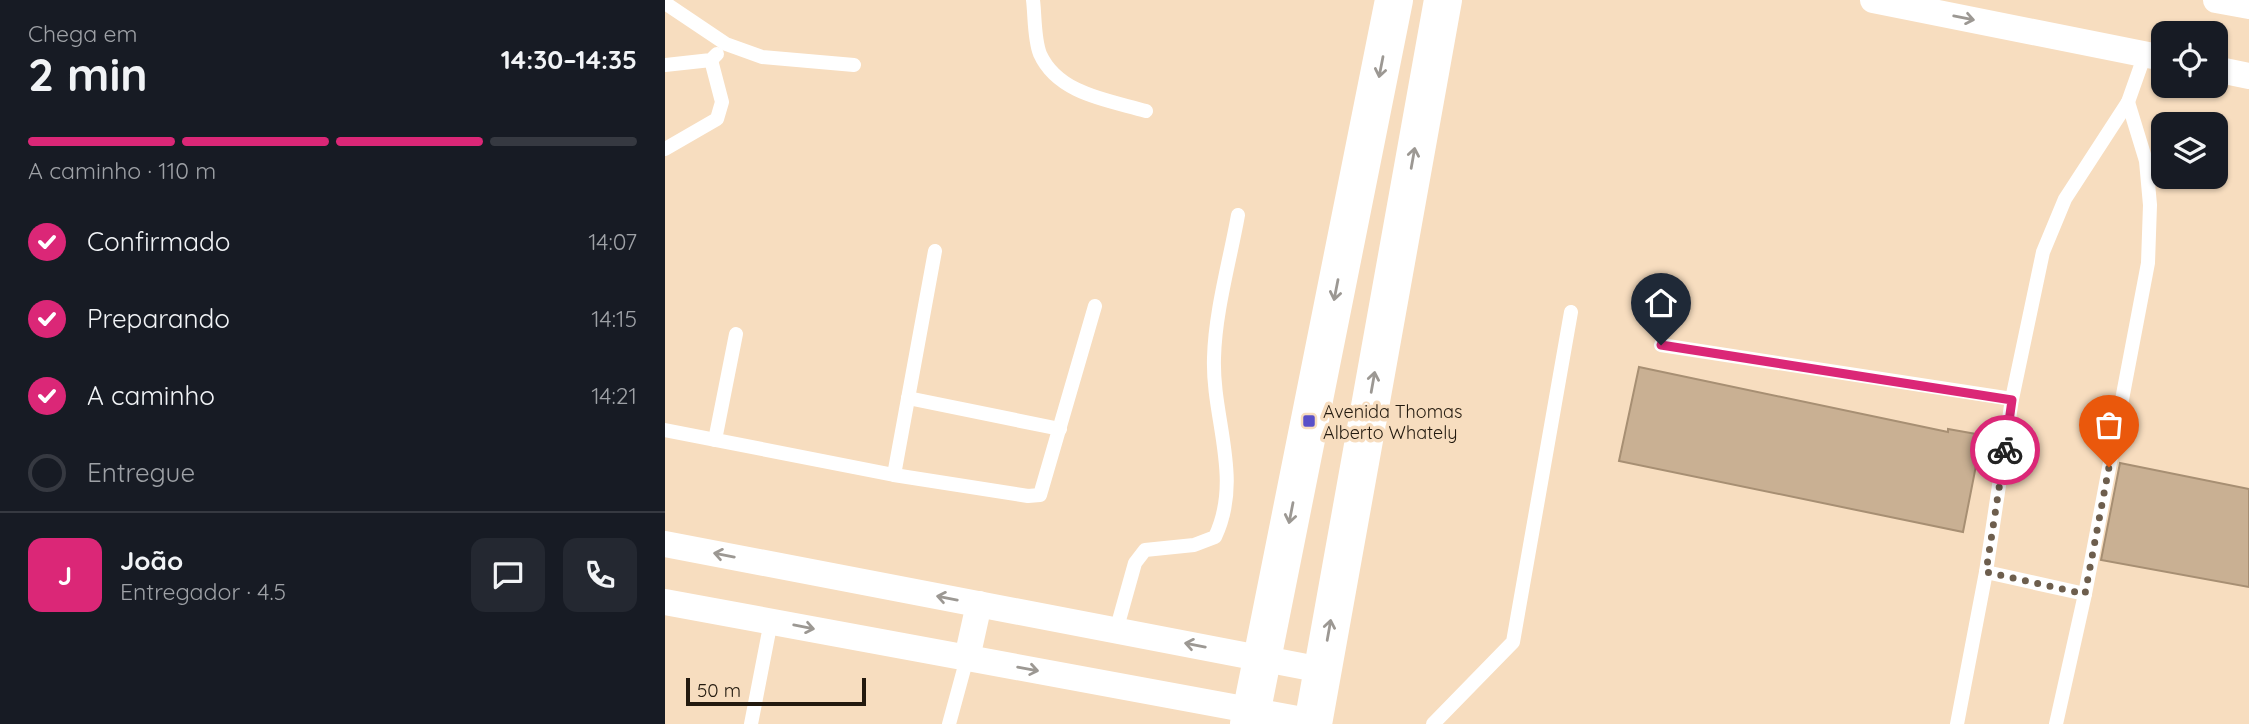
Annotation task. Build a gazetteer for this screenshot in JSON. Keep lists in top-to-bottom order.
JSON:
{
  "places": {
    "transit": ["Avenida Thomas Alberto Whately"]
  },
  "scale_bar": "50 m",
  "page": {
    "heading": ["2 min", "Chega em", "14:30–14:35"],
    "panel": ["João", "Entregador · 4.5"],
    "bar": "A caminho · 110 m",
    "list": [
      ["Confirmado", "14:07"],
      ["Preparando", "14:15"],
      ["A caminho", "14:21"],
      "Entregue"
    ],
    "round": "J",
    "scale": "50 m"
  }
}
